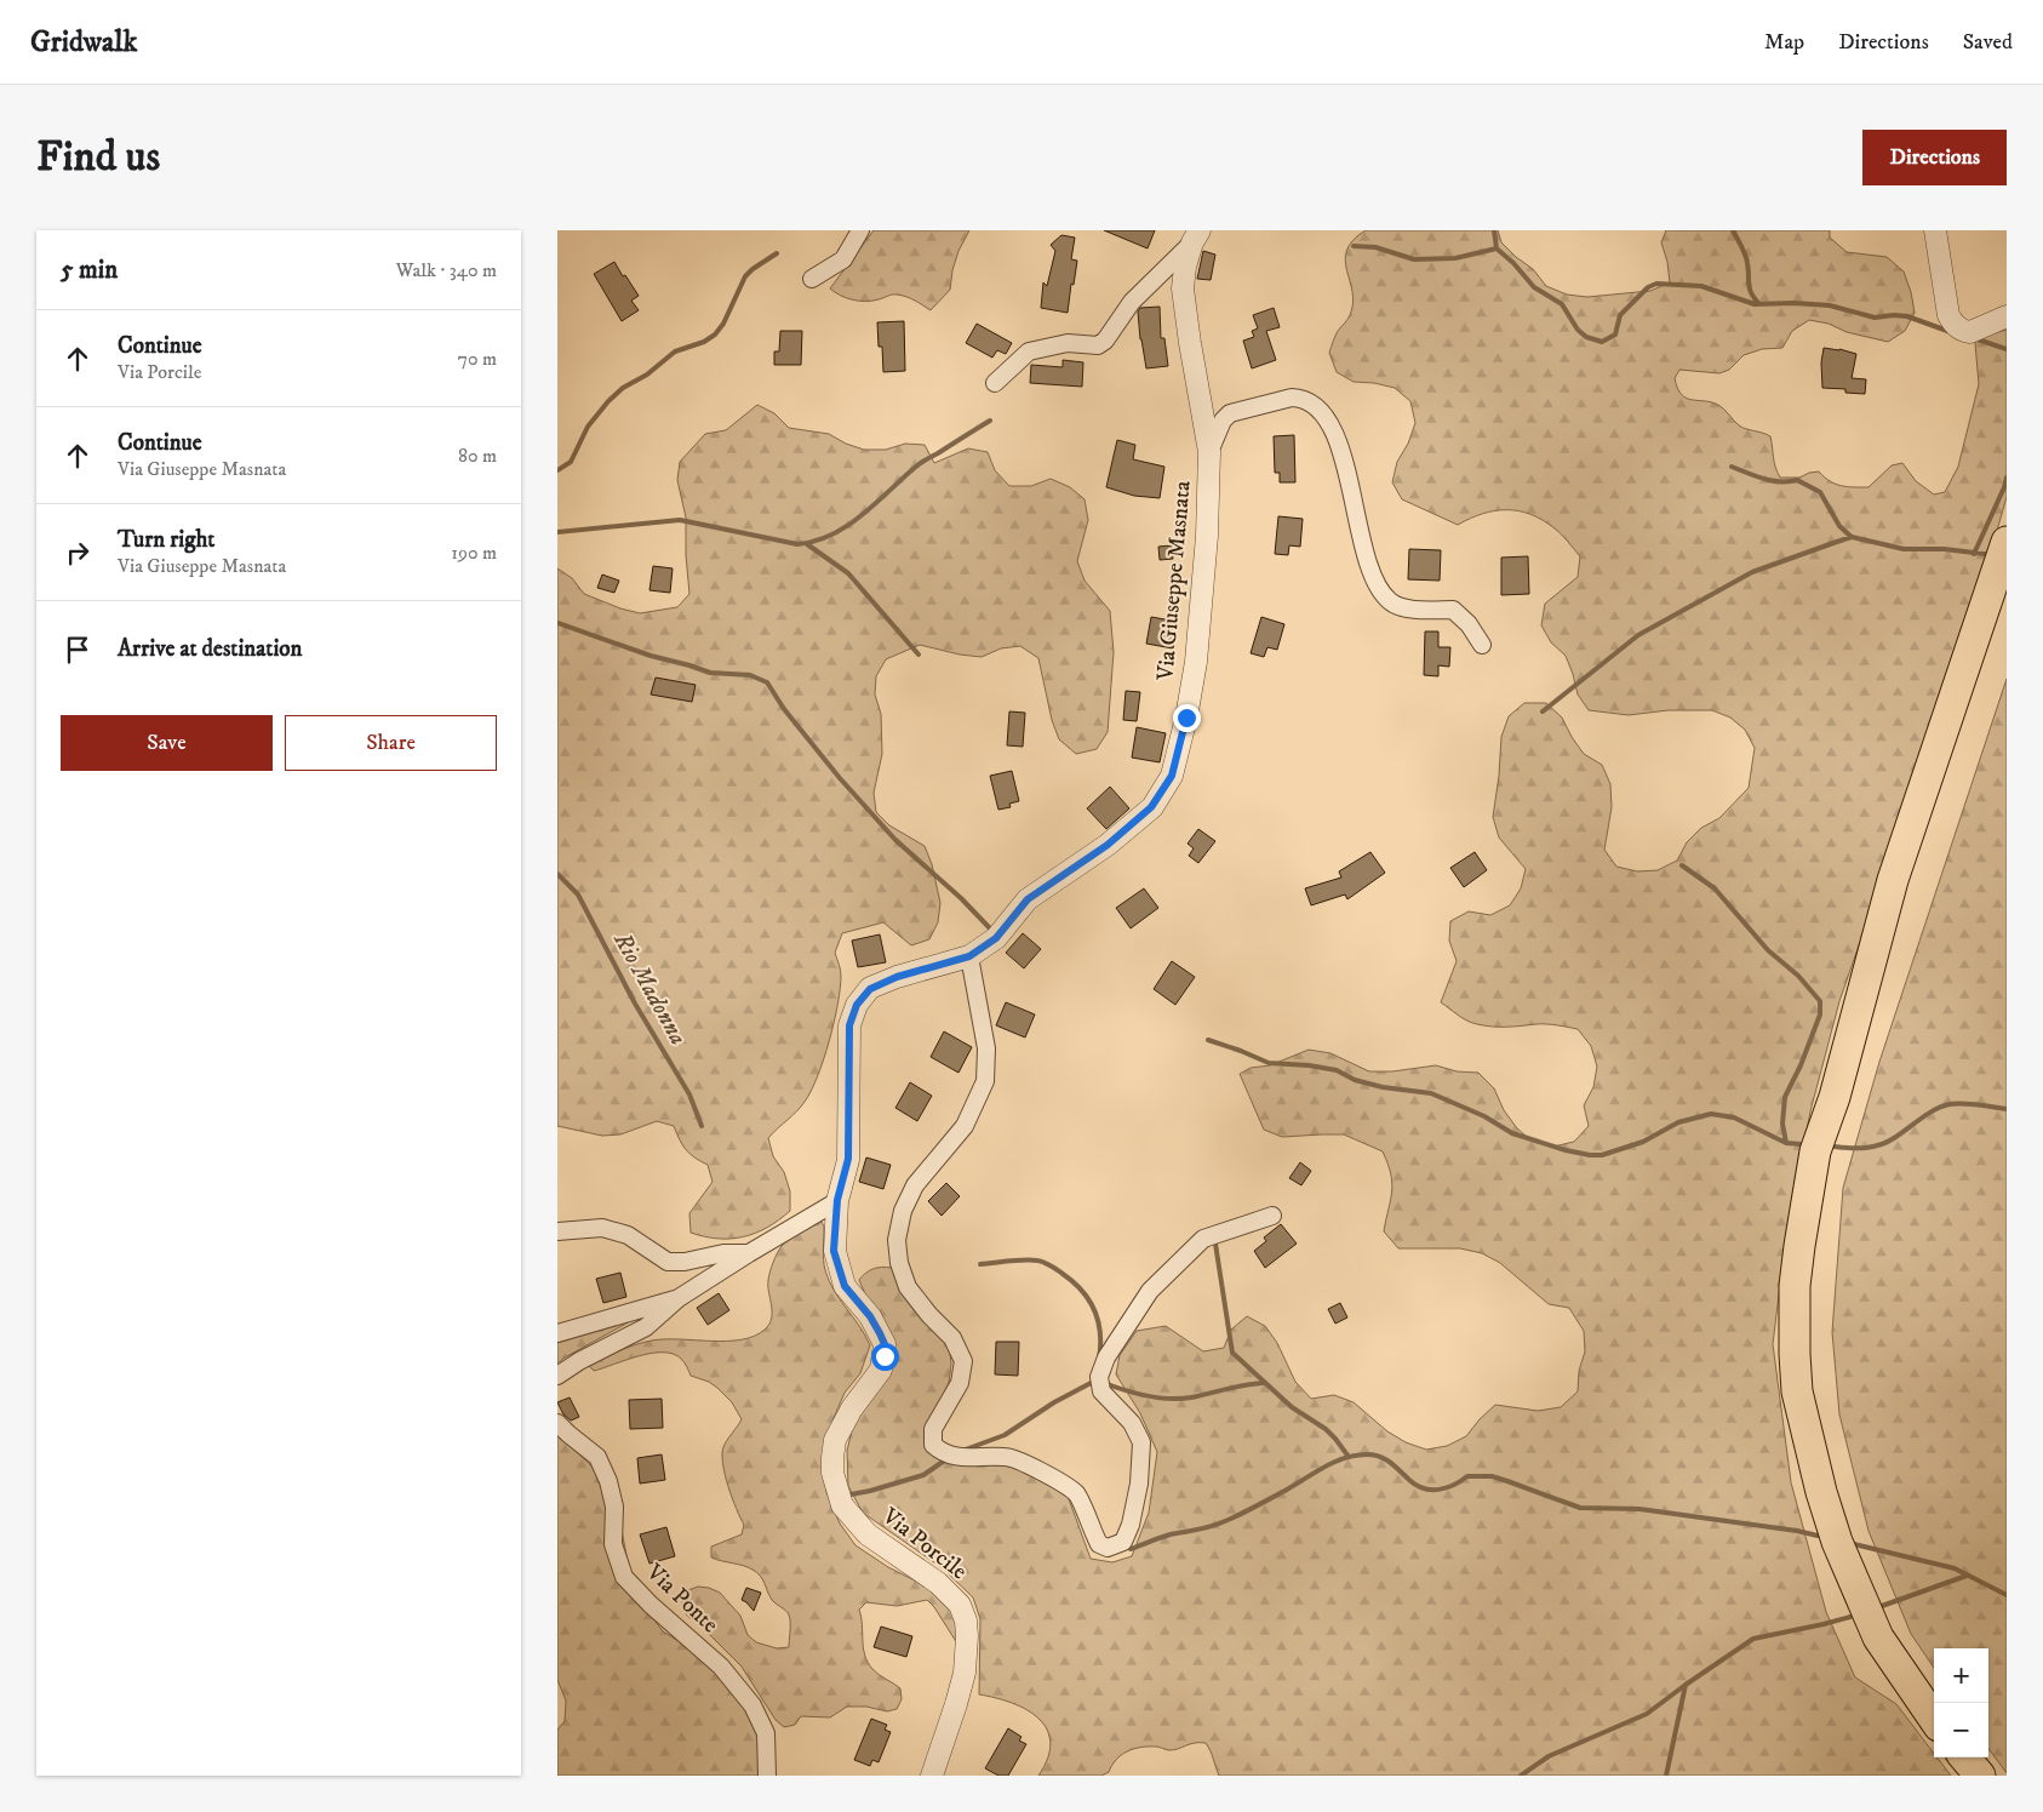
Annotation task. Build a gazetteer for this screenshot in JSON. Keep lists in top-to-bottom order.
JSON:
{
  "streets": {
    "street": ["Via Giuseppe Masnata", "Via Porcile", "Via Ponte"]
  },
  "crossings": [
    ["Via Giuseppe Masnata", "Via Porcile"]
  ],
  "water": ["Rio Madonna"],
  "page": {
    "header": "Gridwalk",
    "nav": ["Map", "Directions", "Saved"],
    "buttons": [
      "Directions",
      ["Save", "Share"]
    ],
    "title": "Find us",
    "heading": ["5 min", "Walk · 340 m"],
    "list": [
      ["Continue", "Via Porcile", "70 m"],
      ["Continue", "Via Giuseppe Masnata", "80 m"],
      ["Turn right", "Via Giuseppe Masnata", "190 m"],
      "Arrive at destination"
    ],
    "map_buttons": ["+", "−"]
  }
}
